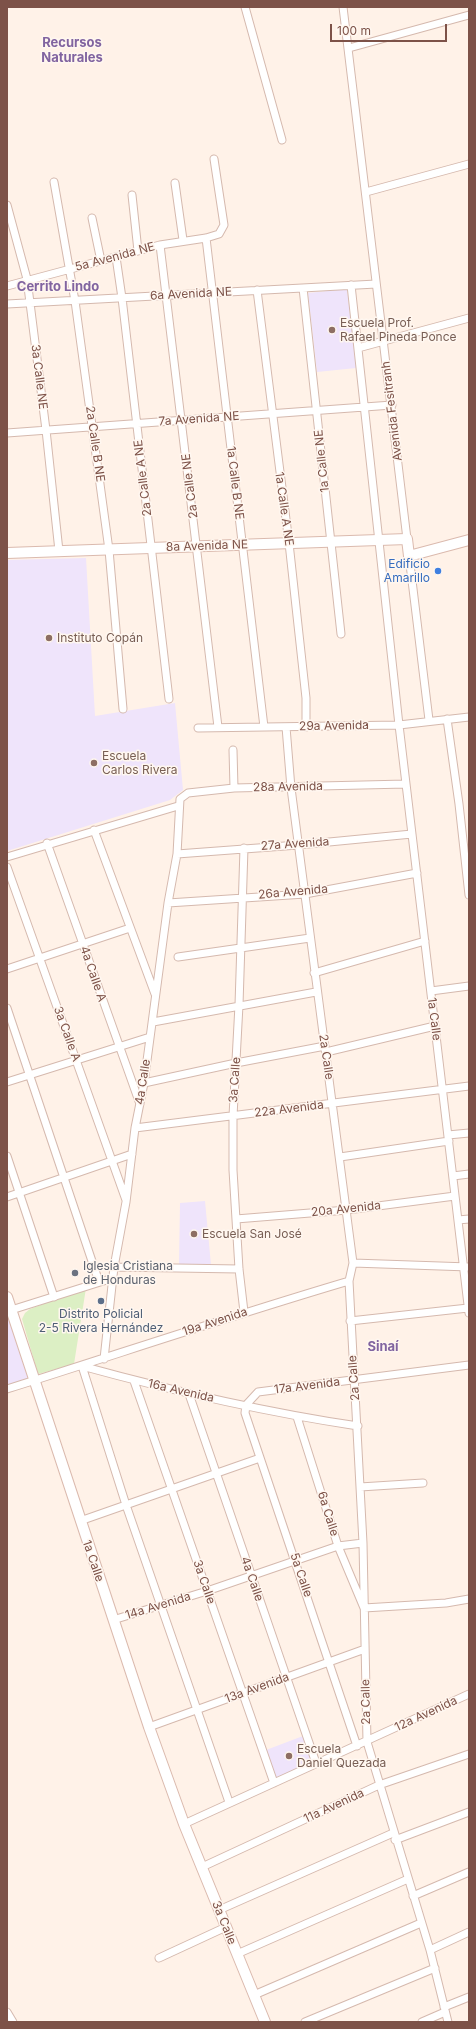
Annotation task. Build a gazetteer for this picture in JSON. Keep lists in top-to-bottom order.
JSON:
{
  "streets": {
    "street": [
      "5a Avenida NE",
      "6a Avenida NE",
      "3a Calle NE",
      "Avenida Fesitranh",
      "7a Avenida NE",
      "2a Calle B NE",
      "1a Calle NE",
      "2a Calle A NE",
      "1a Calle B NE",
      "2a Calle NE",
      "1a Calle A NE",
      "8a Avenida NE",
      "29a Avenida",
      "28a Avenida",
      "27a Avenida",
      "26a Avenida",
      "4a Calle A",
      "1a Calle",
      "3a Calle A",
      "2a Calle",
      "3a Calle",
      "4a Calle",
      "22a Avenida",
      "20a Avenida",
      "19a Avenida",
      "17a Avenida",
      "16a Avenida",
      "6a Calle",
      "5a Calle",
      "14a Avenida",
      "13a Avenida",
      "12a Avenida",
      "11a Avenida"
    ]
  },
  "crossings": [
    ["5a Avenida NE", "3a Calle NE"],
    ["5a Avenida NE", "2a Calle B NE"],
    ["5a Avenida NE", "2a Calle A NE"],
    ["5a Avenida NE", "1a Calle B NE"],
    ["5a Avenida NE", "2a Calle NE"],
    ["6a Avenida NE", "3a Calle NE"],
    ["6a Avenida NE", "Avenida Fesitranh"],
    ["6a Avenida NE", "2a Calle B NE"],
    ["6a Avenida NE", "1a Calle NE"],
    ["6a Avenida NE", "2a Calle A NE"],
    ["6a Avenida NE", "1a Calle B NE"],
    ["6a Avenida NE", "2a Calle NE"],
    ["6a Avenida NE", "1a Calle A NE"],
    ["6a Avenida NE", "1a Calle"],
    ["3a Calle NE", "7a Avenida NE"],
    ["3a Calle NE", "8a Avenida NE"],
    ["Avenida Fesitranh", "7a Avenida NE"],
    ["Avenida Fesitranh", "8a Avenida NE"],
    ["Avenida Fesitranh", "29a Avenida"],
    ["7a Avenida NE", "2a Calle B NE"],
    ["7a Avenida NE", "1a Calle NE"],
    ["7a Avenida NE", "2a Calle A NE"],
    ["7a Avenida NE", "1a Calle B NE"],
    ["7a Avenida NE", "2a Calle NE"],
    ["7a Avenida NE", "1a Calle A NE"],
    ["7a Avenida NE", "1a Calle"],
    ["2a Calle B NE", "8a Avenida NE"],
    ["1a Calle NE", "8a Avenida NE"],
    ["2a Calle A NE", "8a Avenida NE"],
    ["1a Calle B NE", "8a Avenida NE"],
    ["1a Calle B NE", "29a Avenida"],
    ["2a Calle NE", "8a Avenida NE"],
    ["2a Calle NE", "29a Avenida"],
    ["1a Calle A NE", "8a Avenida NE"],
    ["1a Calle A NE", "29a Avenida"],
    ["8a Avenida NE", "1a Calle"],
    ["29a Avenida", "1a Calle"],
    ["29a Avenida", "2a Calle"],
    ["28a Avenida", "1a Calle"],
    ["28a Avenida", "2a Calle"],
    ["28a Avenida", "4a Calle"],
    ["27a Avenida", "1a Calle"],
    ["27a Avenida", "2a Calle"],
    ["27a Avenida", "3a Calle"],
    ["27a Avenida", "4a Calle"],
    ["26a Avenida", "1a Calle"],
    ["26a Avenida", "2a Calle"],
    ["26a Avenida", "3a Calle"],
    ["26a Avenida", "4a Calle"],
    ["4a Calle A", "4a Calle"],
    ["1a Calle", "3a Calle"],
    ["1a Calle", "22a Avenida"],
    ["1a Calle", "20a Avenida"],
    ["1a Calle", "14a Avenida"],
    ["1a Calle", "13a Avenida"],
    ["1a Calle", "12a Avenida"],
    ["3a Calle A", "4a Calle"],
    ["2a Calle", "22a Avenida"],
    ["2a Calle", "20a Avenida"],
    ["2a Calle", "19a Avenida"],
    ["2a Calle", "17a Avenida"],
    ["2a Calle", "16a Avenida"],
    ["2a Calle", "6a Calle"],
    ["2a Calle", "14a Avenida"],
    ["2a Calle", "13a Avenida"],
    ["2a Calle", "12a Avenida"],
    ["2a Calle", "11a Avenida"],
    ["3a Calle", "22a Avenida"],
    ["3a Calle", "20a Avenida"],
    ["3a Calle", "19a Avenida"],
    ["3a Calle", "16a Avenida"],
    ["3a Calle", "14a Avenida"],
    ["3a Calle", "13a Avenida"],
    ["3a Calle", "12a Avenida"],
    ["3a Calle", "11a Avenida"],
    ["4a Calle", "22a Avenida"],
    ["4a Calle", "19a Avenida"],
    ["4a Calle", "16a Avenida"],
    ["4a Calle", "14a Avenida"],
    ["4a Calle", "13a Avenida"],
    ["4a Calle", "12a Avenida"],
    ["19a Avenida", "16a Avenida"],
    ["17a Avenida", "16a Avenida"],
    ["17a Avenida", "5a Calle"],
    ["16a Avenida", "6a Calle"],
    ["16a Avenida", "5a Calle"],
    ["6a Calle", "14a Avenida"],
    ["5a Calle", "14a Avenida"],
    ["5a Calle", "13a Avenida"],
    ["5a Calle", "12a Avenida"]
  ],
  "districts": ["Recursos Naturales", "Cerrito Lindo", "Sinaí"],
  "places": [
    "Escuela Prof. Rafael Pineda Ponce",
    "Edificio Amarillo",
    "Instituto Copán",
    "Escuela Carlos Rivera",
    "Escuela San José",
    "Iglesia Cristiana de Honduras",
    "Distrito Policial 2-5 Rivera Hernández",
    "Escuela Daniel Quezada"
  ],
  "scale_bar": "100 m"
}
